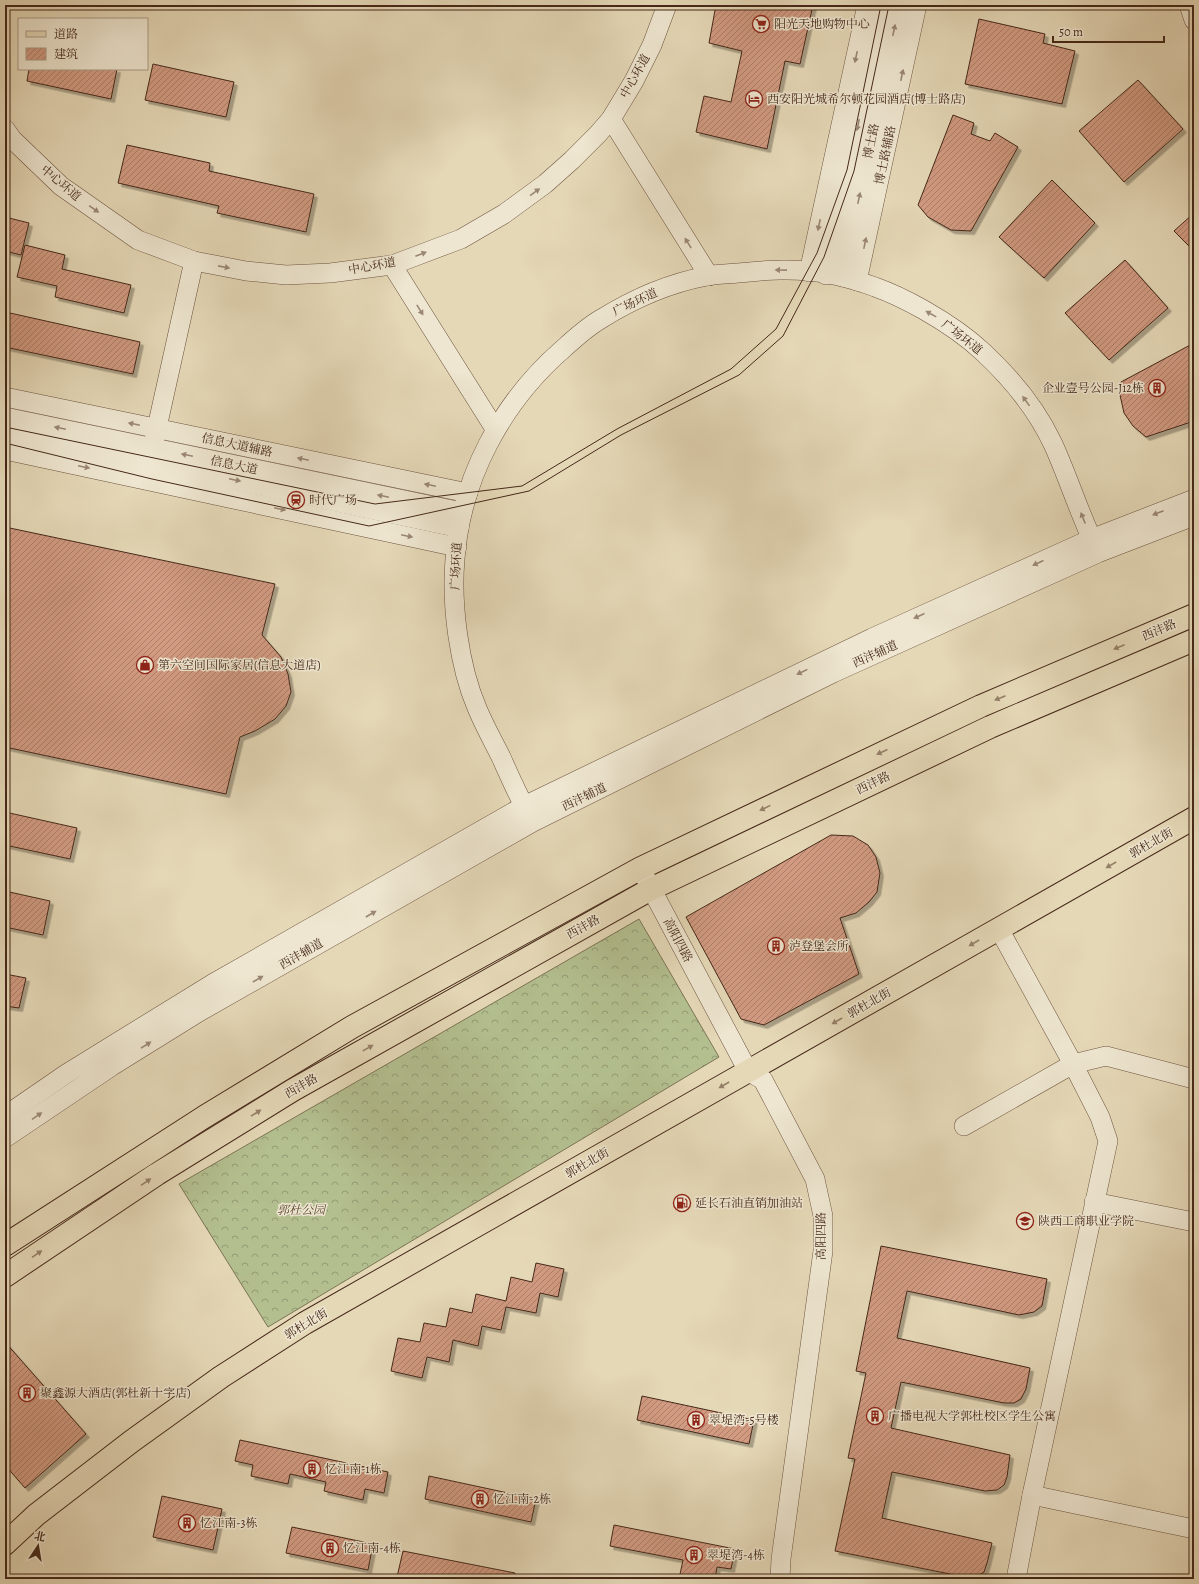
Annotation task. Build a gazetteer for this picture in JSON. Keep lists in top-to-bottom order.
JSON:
{
  "streets": {
    "main road": ["西沣路", "郭杜北街"],
    "street": [
      "中心环道",
      "博士路",
      "博士路辅路",
      "广场环道",
      "信息大道辅路",
      "信息大道",
      "西沣辅道",
      "高阳四路"
    ]
  },
  "crossings": [
    ["博士路", "博士路辅路"],
    ["博士路", "广场环道"],
    ["博士路辅路", "广场环道"],
    ["广场环道", "信息大道辅路"],
    ["广场环道", "信息大道"],
    ["广场环道", "西沣辅道"],
    ["西沣路", "高阳四路"],
    ["郭杜北街", "高阳四路"]
  ],
  "one_way": ["中心环道", "广场环道"],
  "parks": ["郭杜公园"],
  "places": {
    "supermarket": ["阳光天地购物中心"],
    "hotel": ["西安阳光城希尔顿花园酒店(博士路店)"],
    "building": [
      "企业壹号公园-J12栋",
      "泸登堡会所",
      "聚鑫源大酒店(郭杜新十字店)",
      "广播电视大学郭杜校区学生公寓",
      "翠堤湾-5号楼",
      "忆江南-1栋",
      "忆江南-2栋",
      "忆江南-3栋",
      "忆江南-4栋",
      "翠堤湾-4栋"
    ],
    "station": ["时代广场"],
    "shop": ["第六空间国际家居(信息大道店)"],
    "fuel station": ["延长石油直销加油站"],
    "school or university": ["陕西工商职业学院"]
  },
  "legend": ["道路", "建筑"],
  "scale_bar": "50 m",
  "north": "top"
}
